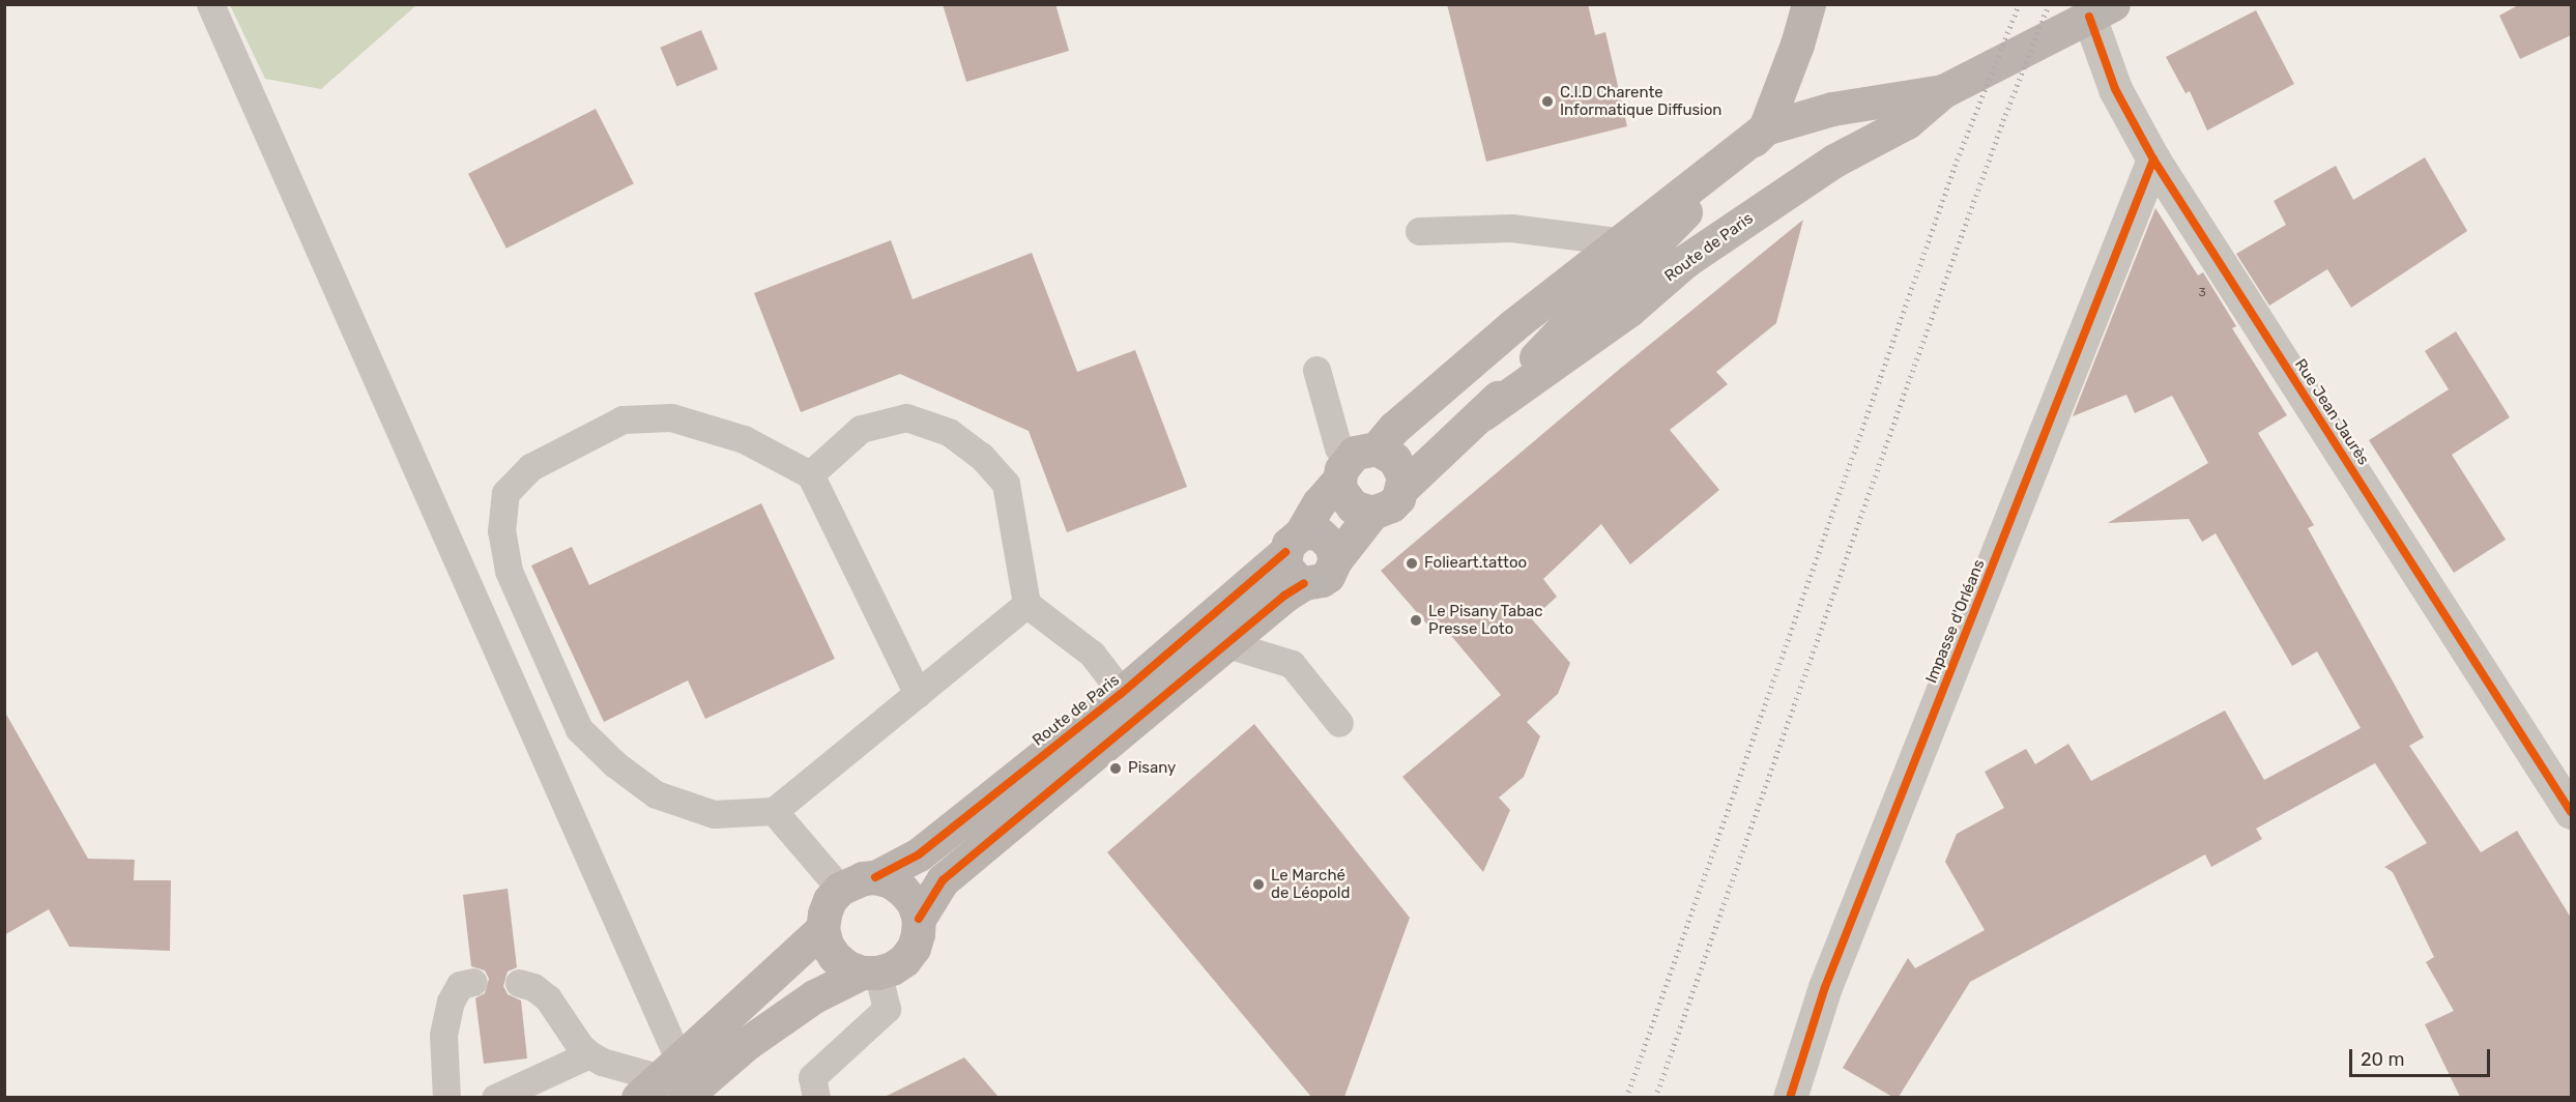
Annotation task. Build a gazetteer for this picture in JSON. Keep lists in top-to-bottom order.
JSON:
{
  "streets": {
    "main road": ["Route de Paris"],
    "street": ["Rue Jean Jaurès", "Impasse d'Orléans"]
  },
  "crossings": [
    ["Route de Paris", "Rue Jean Jaurès"],
    ["Rue Jean Jaurès", "Impasse d'Orléans"]
  ],
  "places": [
    "C.I.D Charente Informatique Diffusion",
    "Folieart.tattoo",
    "Le Pisany Tabac Presse Loto",
    "Pisany",
    "Le Marché de Léopold"
  ],
  "house_numbers": ["3"],
  "scale_bar": "20 m"
}
